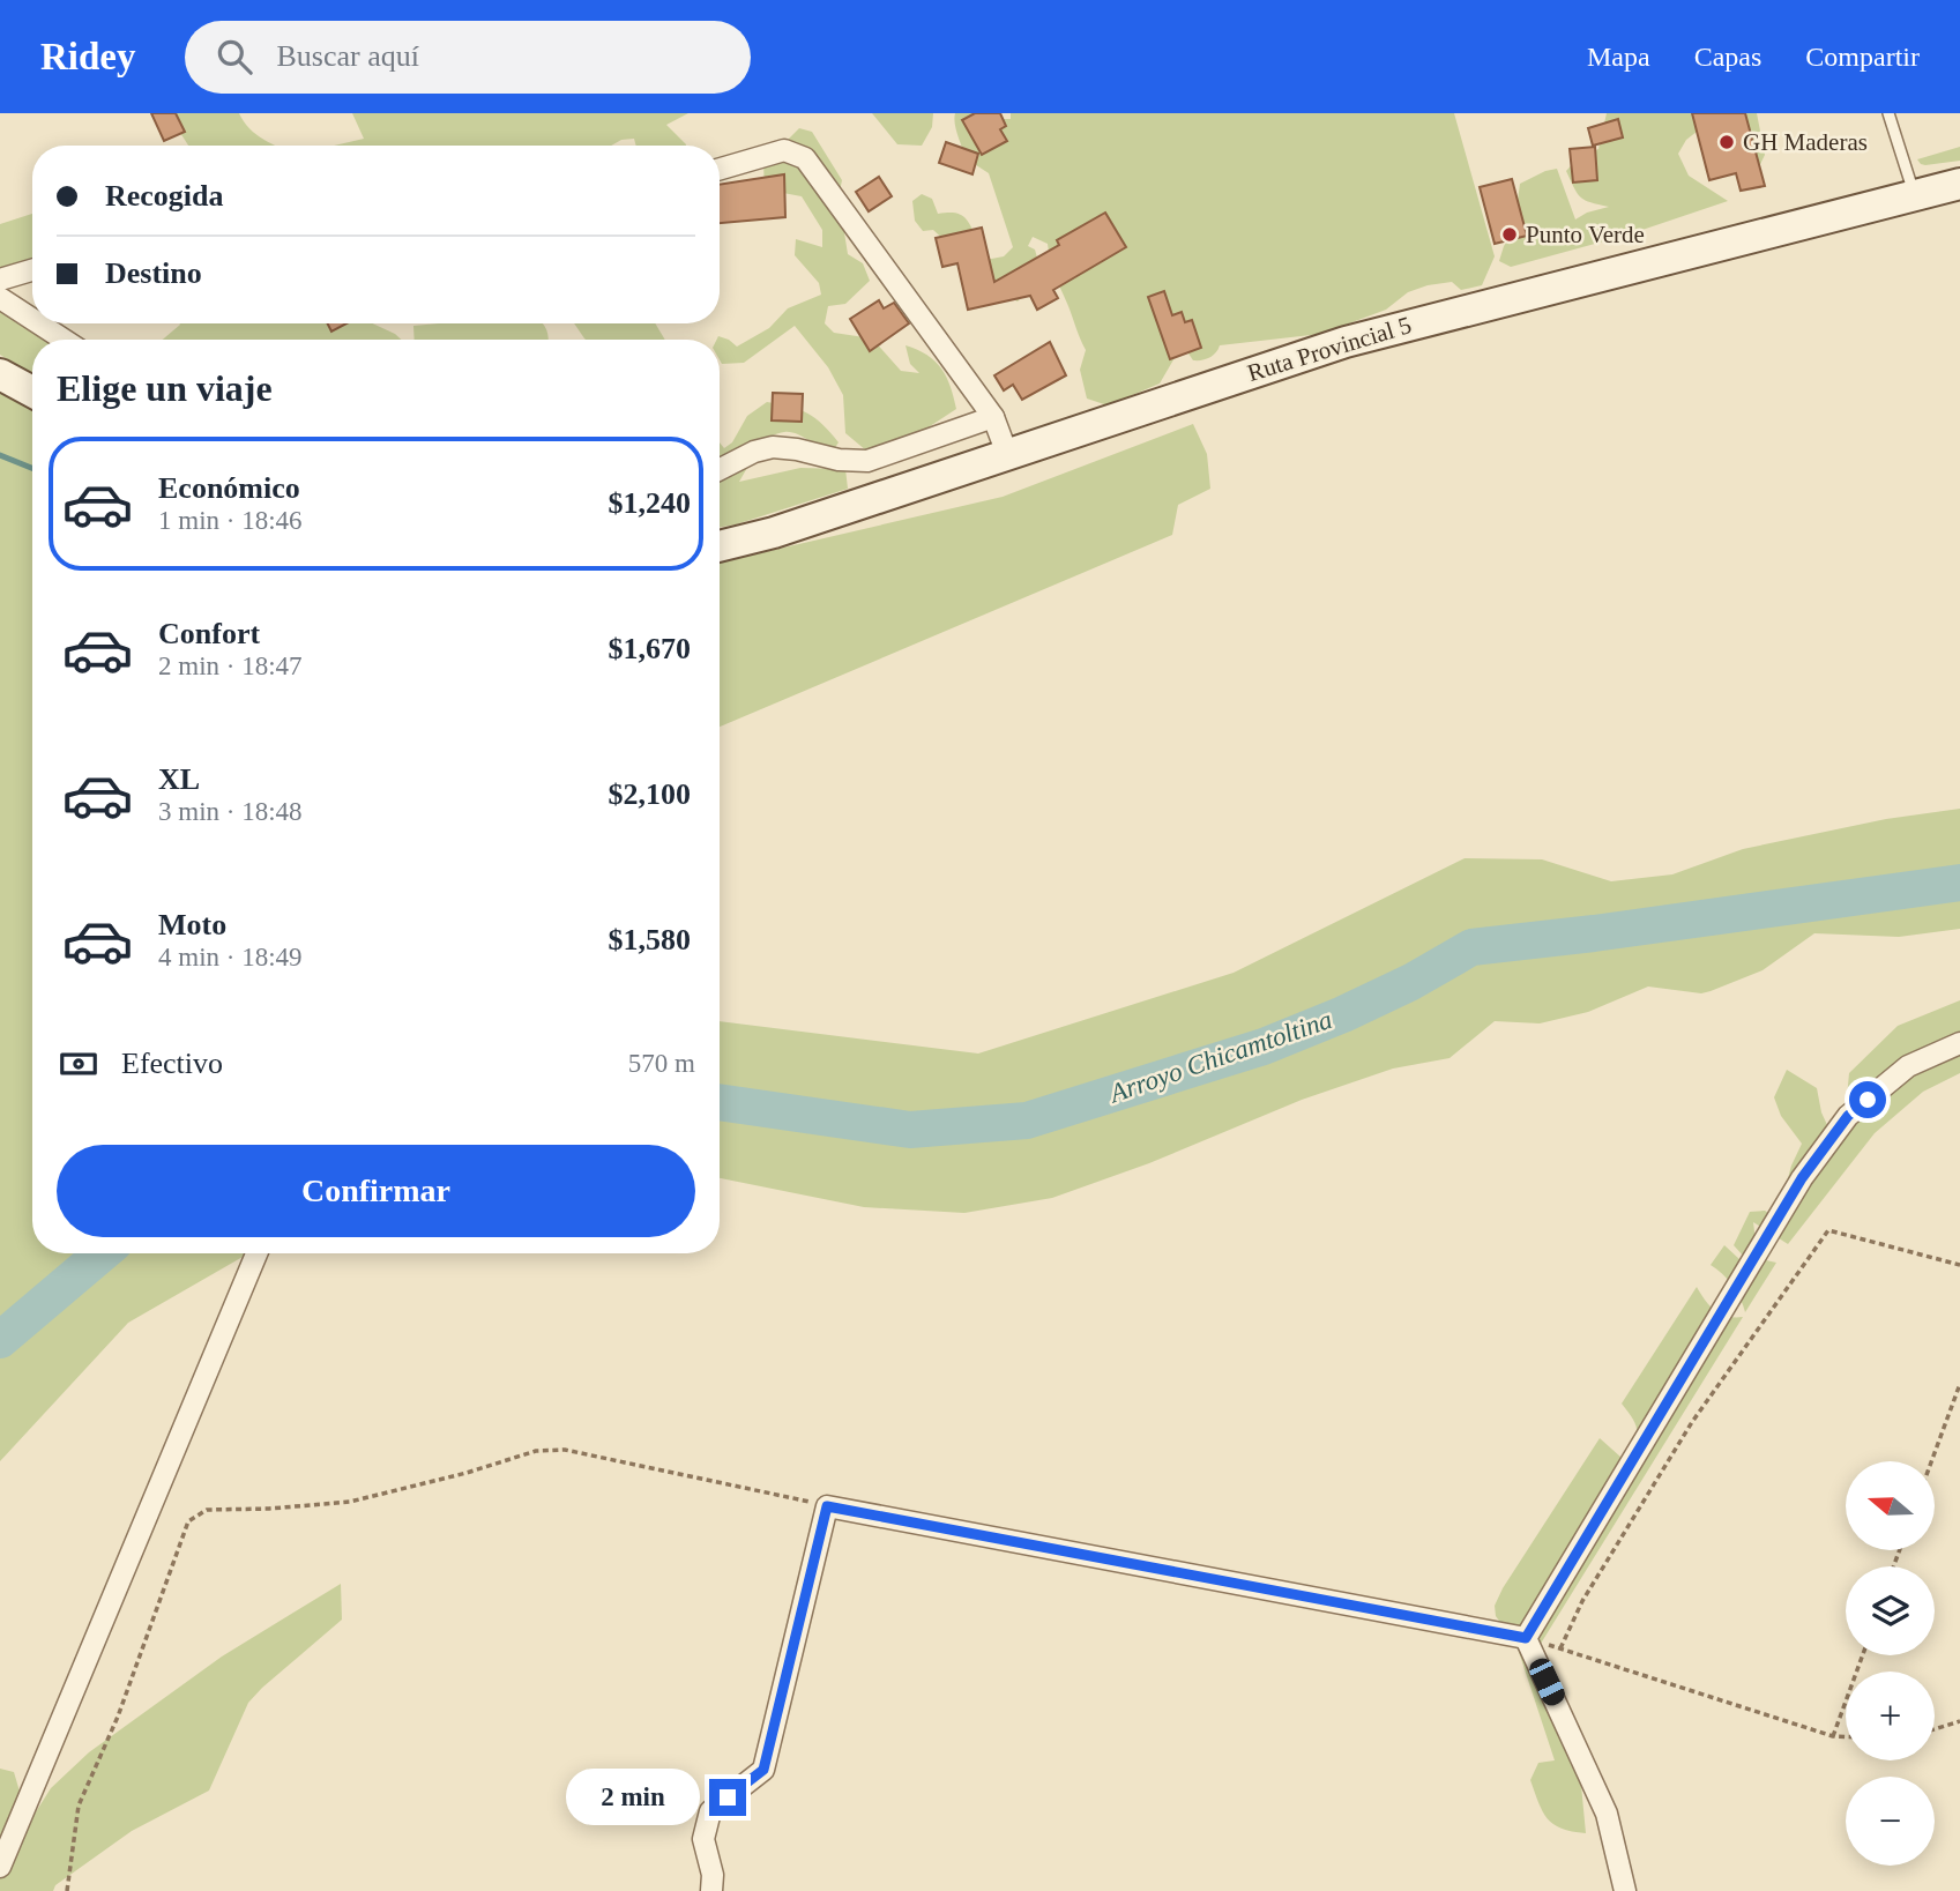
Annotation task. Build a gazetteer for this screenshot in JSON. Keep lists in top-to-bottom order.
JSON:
{
  "streets": {
    "main road": ["Ruta Provincial 5"]
  },
  "water": ["Arroyo Chicamtoltina"],
  "places": ["GH Maderas", "Punto Verde"],
  "north": "left",
  "page": {
    "header": "Ridey",
    "search": "Buscar aquí",
    "nav": ["Mapa", "Capas", "Compartir"],
    "banner": ["Recogida", "Destino"],
    "heading": "Elige un viaje",
    "list": [
      {
        "name": "Económico",
        "note": "1 min · 18:46",
        "value": "$1,240"
      },
      {
        "name": "Confort",
        "note": "2 min · 18:47",
        "value": "$1,670"
      },
      {
        "name": "XL",
        "note": "3 min · 18:48",
        "value": "$2,100"
      },
      {
        "name": "Moto",
        "note": "4 min · 18:49",
        "value": "$1,580"
      }
    ],
    "pay": ["Efectivo", "570 m"],
    "buttons": "Confirmar",
    "map_buttons": ["+", "−"],
    "bubble": "2 min"
  }
}
